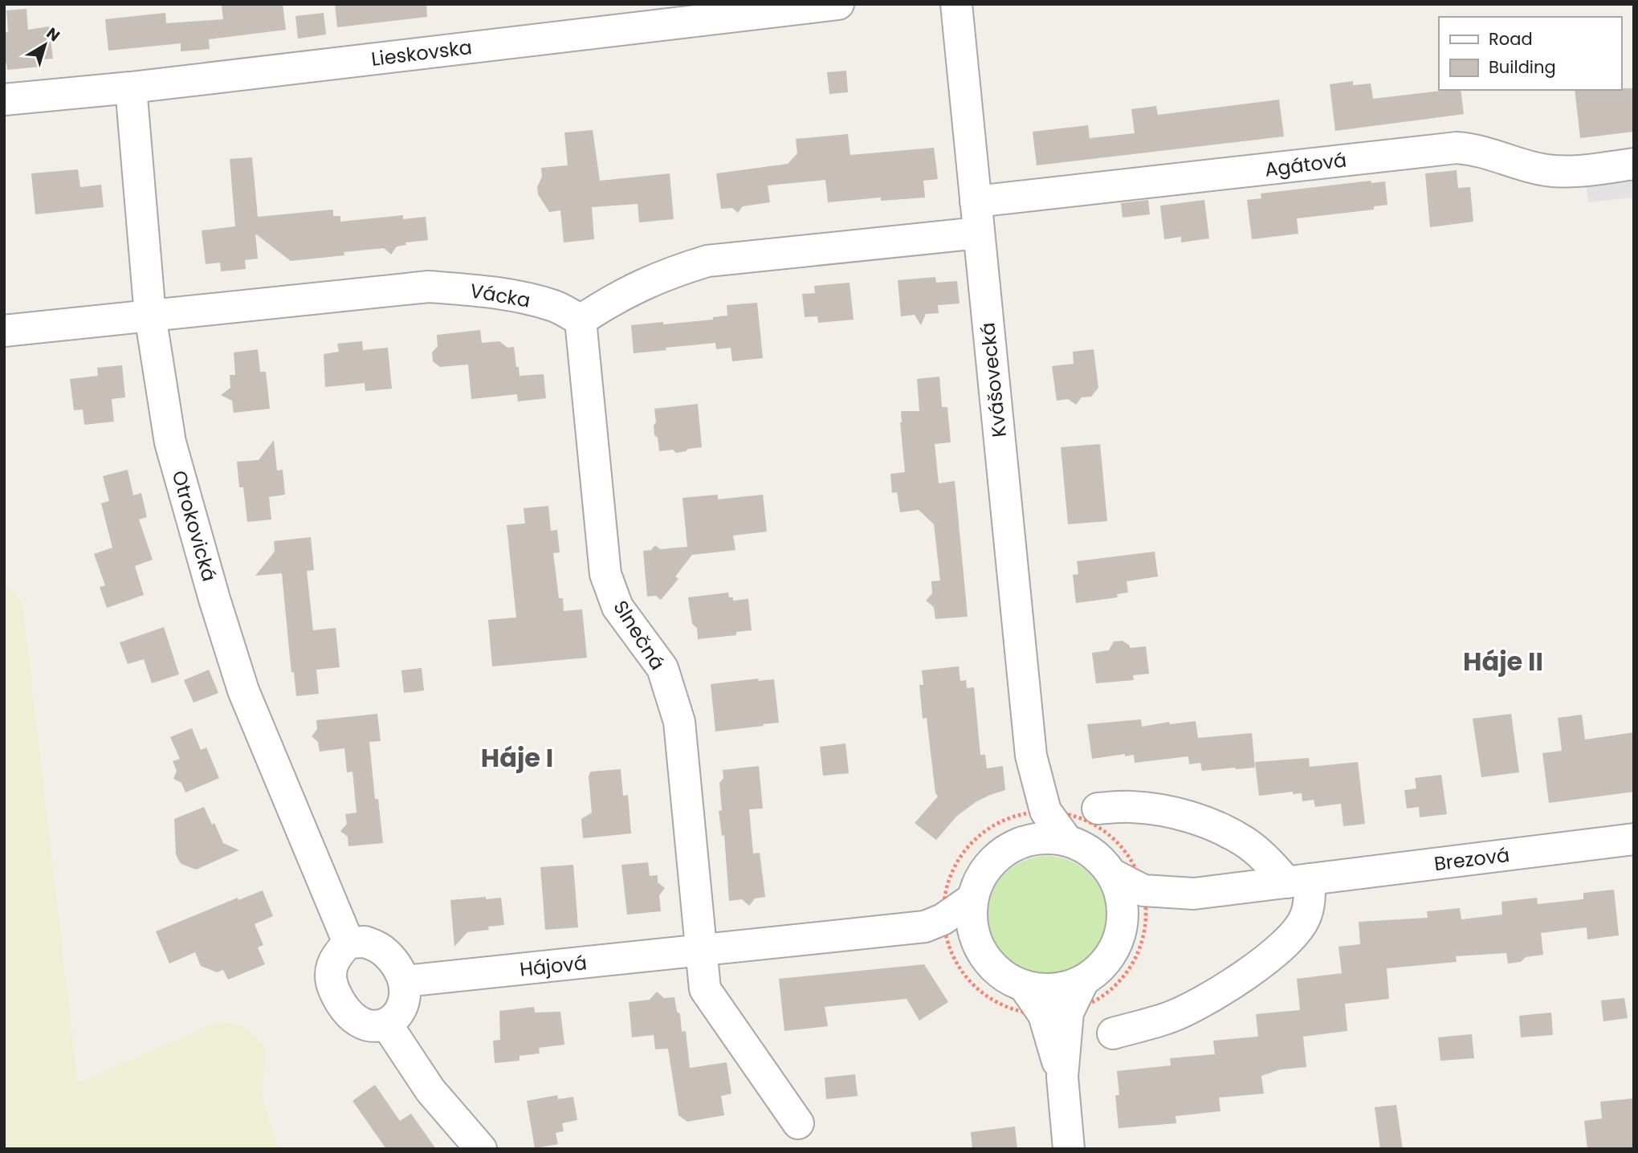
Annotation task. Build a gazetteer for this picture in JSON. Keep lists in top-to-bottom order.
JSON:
{
  "streets": {
    "street": [
      "Lieskovska",
      "Agátová",
      "Vácka",
      "Kvášovecká",
      "Otrokovická",
      "Slnečná",
      "Brezová",
      "Hájová"
    ]
  },
  "crossings": [
    ["Lieskovska", "Otrokovická"],
    ["Agátová", "Kvášovecká"],
    ["Vácka", "Otrokovická"],
    ["Vácka", "Slnečná"],
    ["Kvášovecká", "Brezová"],
    ["Kvášovecká", "Hájová"],
    ["Otrokovická", "Hájová"],
    ["Slnečná", "Hájová"],
    ["Brezová", "Hájová"]
  ],
  "districts": ["Háje II", "Háje I"],
  "legend": ["Road", "Building"],
  "north": "top right"
}
